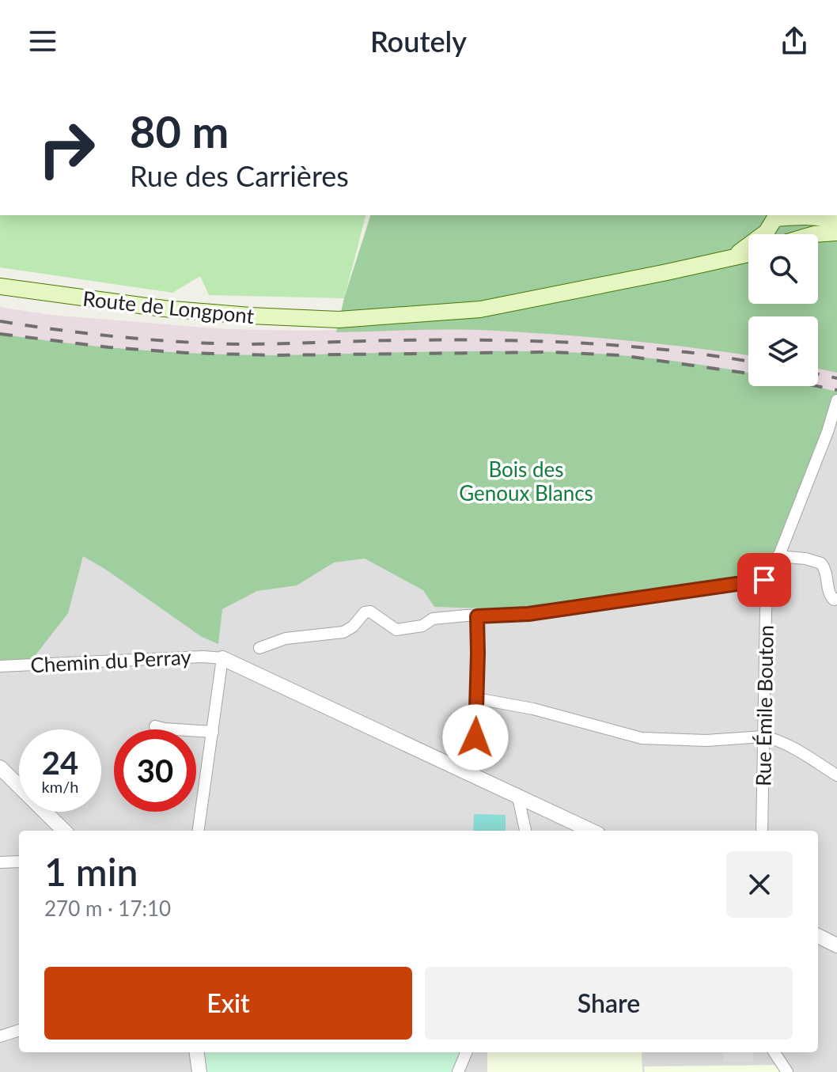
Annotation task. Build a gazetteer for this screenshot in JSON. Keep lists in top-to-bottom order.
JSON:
{
  "streets": {
    "main road": ["Route de Longpont"],
    "street": ["Chemin du Perray", "Rue Émile Bouton"]
  },
  "parks": ["Bois des Genoux Blancs"],
  "page": {
    "header": "Routely",
    "turn": ["80 m", "Rue des Carrières"],
    "speed": "24 km/h",
    "limit": "30",
    "heading": ["1 min", "270 m · 17:10"],
    "buttons": ["Exit", "Share"]
  }
}
